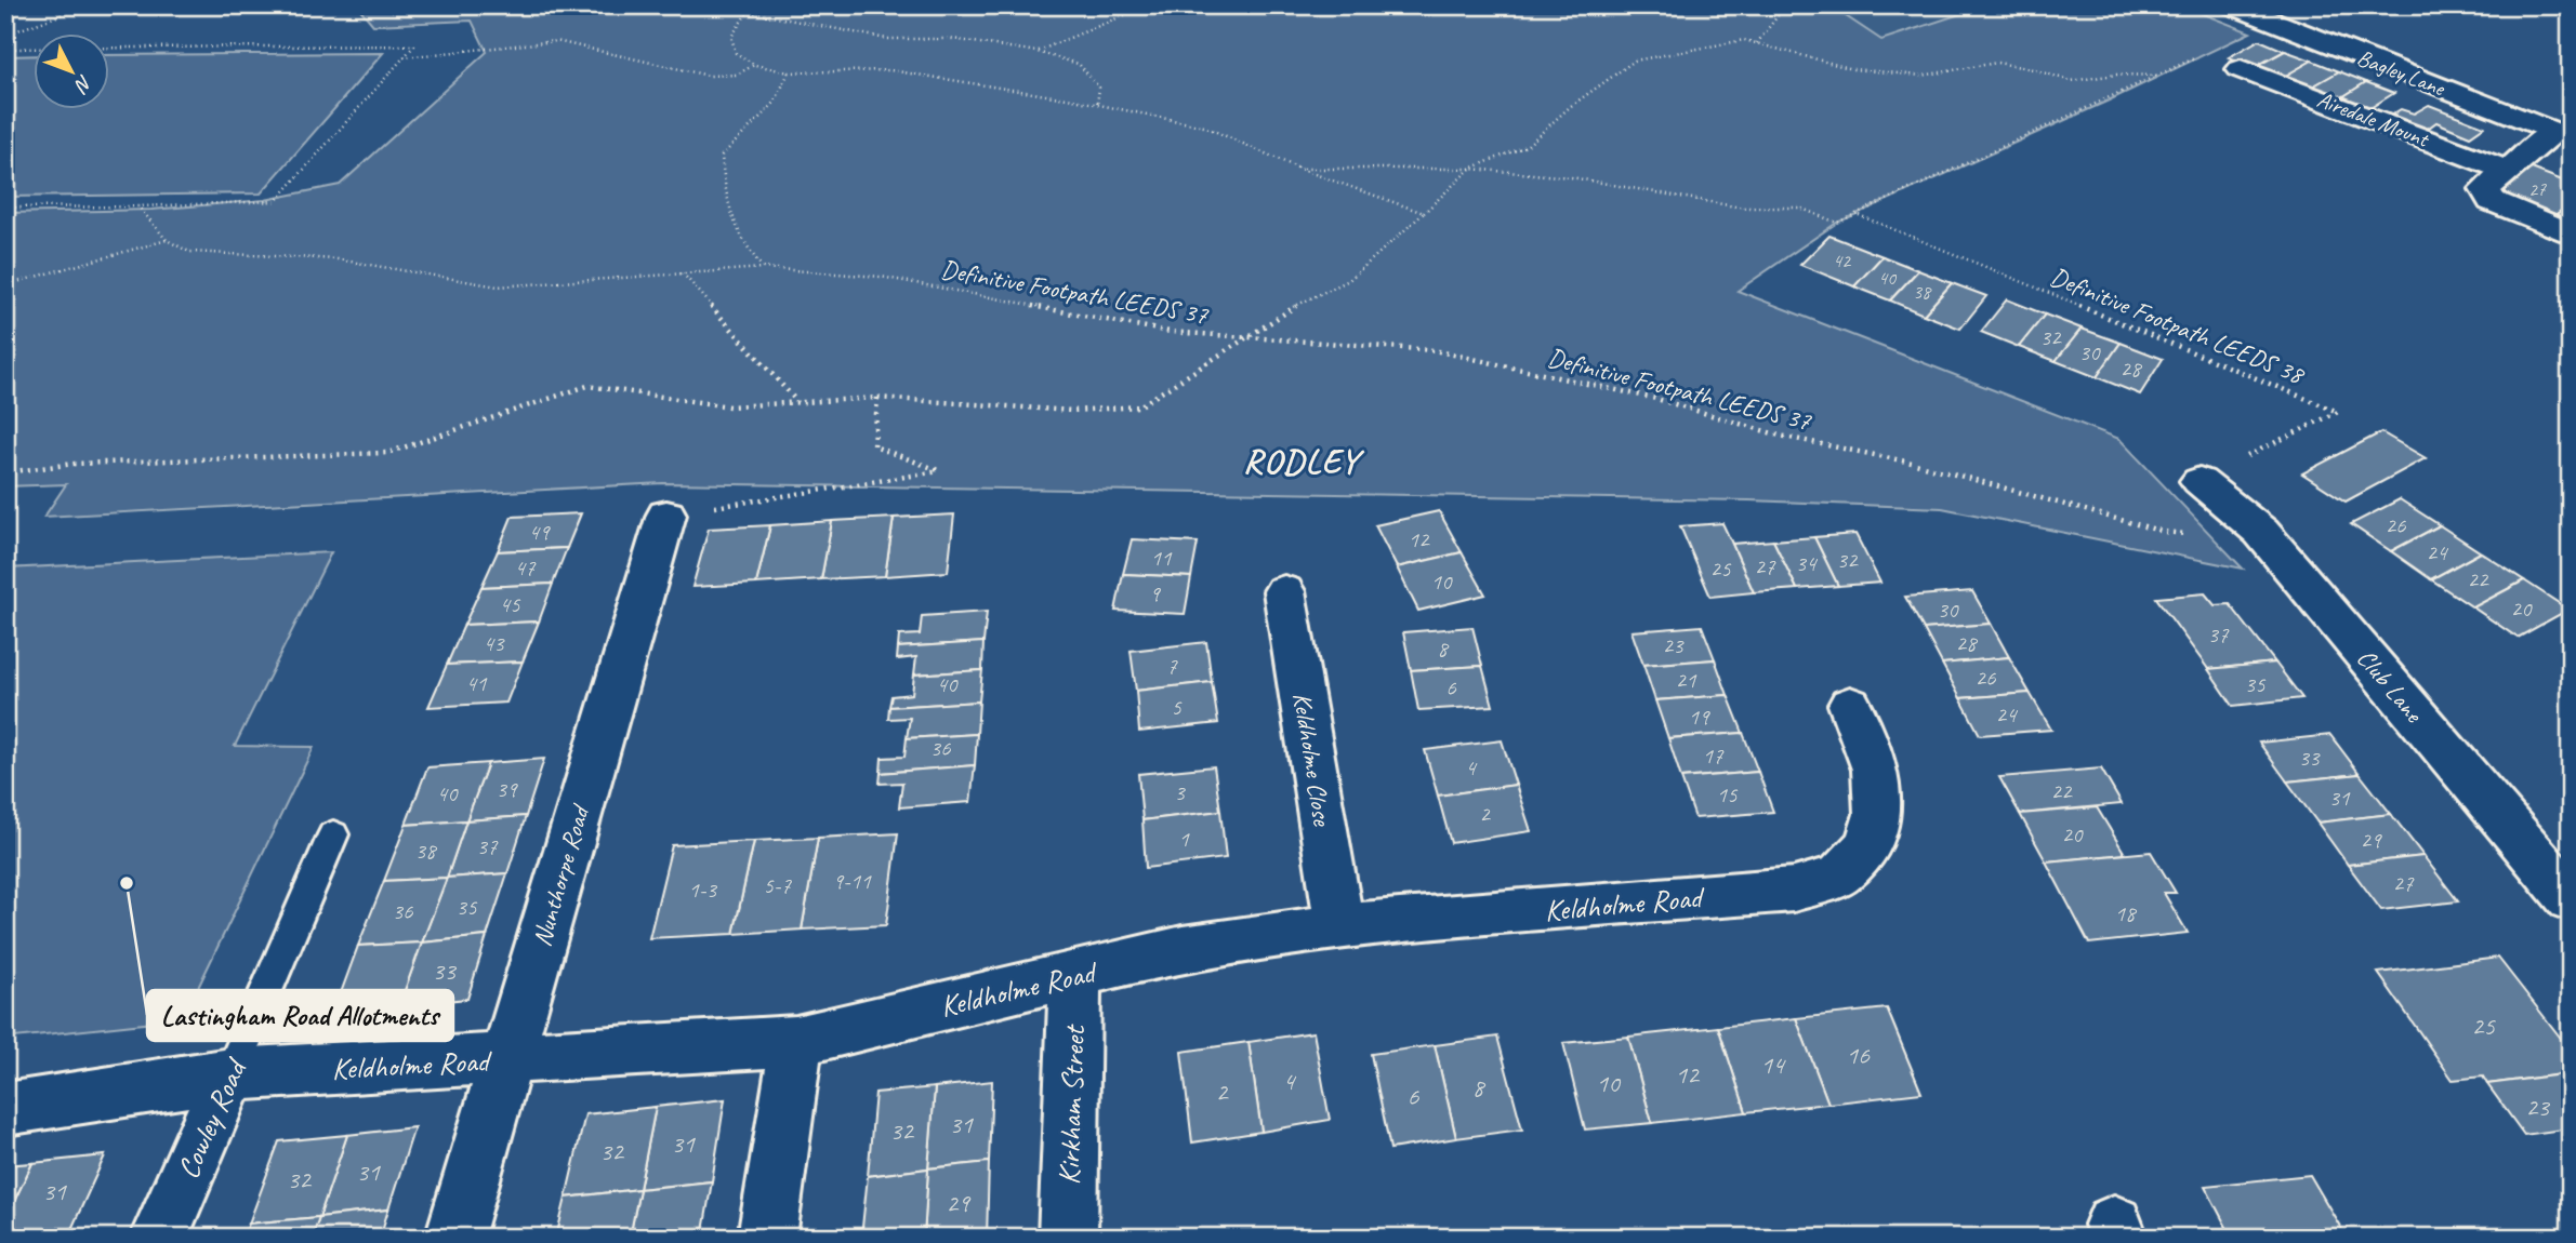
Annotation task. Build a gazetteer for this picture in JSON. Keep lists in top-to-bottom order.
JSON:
{
  "streets": {
    "street": [
      "Bagley Lane",
      "Airedale Mount",
      "Club Lane",
      "Keldholme Close",
      "Nunthorpe Road",
      "Keldholme Road",
      "Kirkham Street",
      "Cowley Road"
    ],
    "path": ["Definitive Footpath LEEDS 37", "Definitive Footpath LEEDS 38"]
  },
  "crossings": [
    ["Definitive Footpath LEEDS 37", "Club Lane"],
    ["Definitive Footpath LEEDS 38", "Club Lane"],
    ["Keldholme Close", "Keldholme Road"],
    ["Nunthorpe Road", "Keldholme Road"],
    ["Keldholme Road", "Kirkham Street"],
    ["Keldholme Road", "Cowley Road"]
  ],
  "districts": ["RODLEY"],
  "places": ["Lastingham Road Allotments"],
  "house_numbers": [
    "27",
    "42",
    "40",
    "38",
    "32",
    "30",
    "28",
    "26",
    "49",
    "12",
    "24",
    "11",
    "32",
    "34",
    "27",
    "47",
    "25",
    "22",
    "10",
    "9",
    "45",
    "20",
    "30",
    "37",
    "43",
    "28",
    "23",
    "8",
    "7",
    "26",
    "21",
    "41",
    "40",
    "35",
    "6",
    "5",
    "24",
    "19",
    "36",
    "17",
    "33",
    "4",
    "39",
    "22",
    "3",
    "40",
    "15",
    "31",
    "2",
    "20",
    "1",
    "29",
    "37",
    "38",
    "9-11",
    "27",
    "5-7",
    "1-3",
    "35",
    "36",
    "18",
    "33",
    "25",
    "16",
    "14",
    "12",
    "4",
    "10",
    "8",
    "2",
    "6",
    "23",
    "31",
    "32",
    "31",
    "32",
    "31",
    "32",
    "31",
    "29"
  ],
  "north": "bottom right"
}
